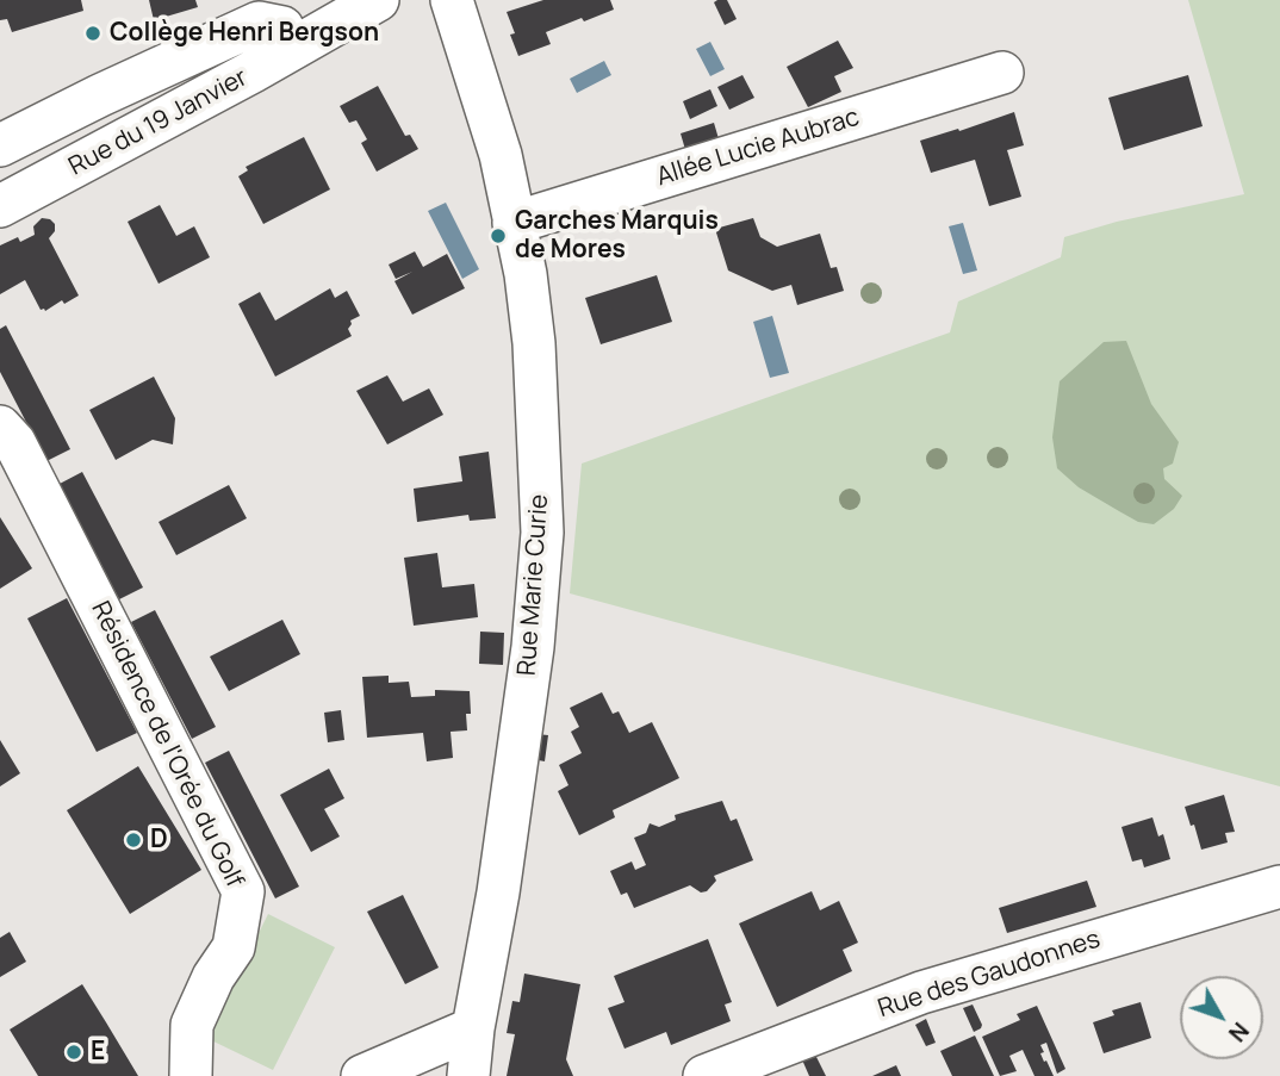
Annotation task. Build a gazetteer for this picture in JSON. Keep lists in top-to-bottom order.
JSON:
{
  "streets": {
    "street": [
      "Rue du 19 Janvier",
      "Allée Lucie Aubrac",
      "Rue Marie Curie",
      "Résidence de l'Orée du Golf",
      "Rue des Gaudonnes"
    ]
  },
  "crossings": [
    ["Allée Lucie Aubrac", "Rue Marie Curie"]
  ],
  "places": [
    "Collège Henri Bergson",
    "Garches Marquis de Mores",
    "D",
    "E"
  ],
  "north": "bottom right"
}
